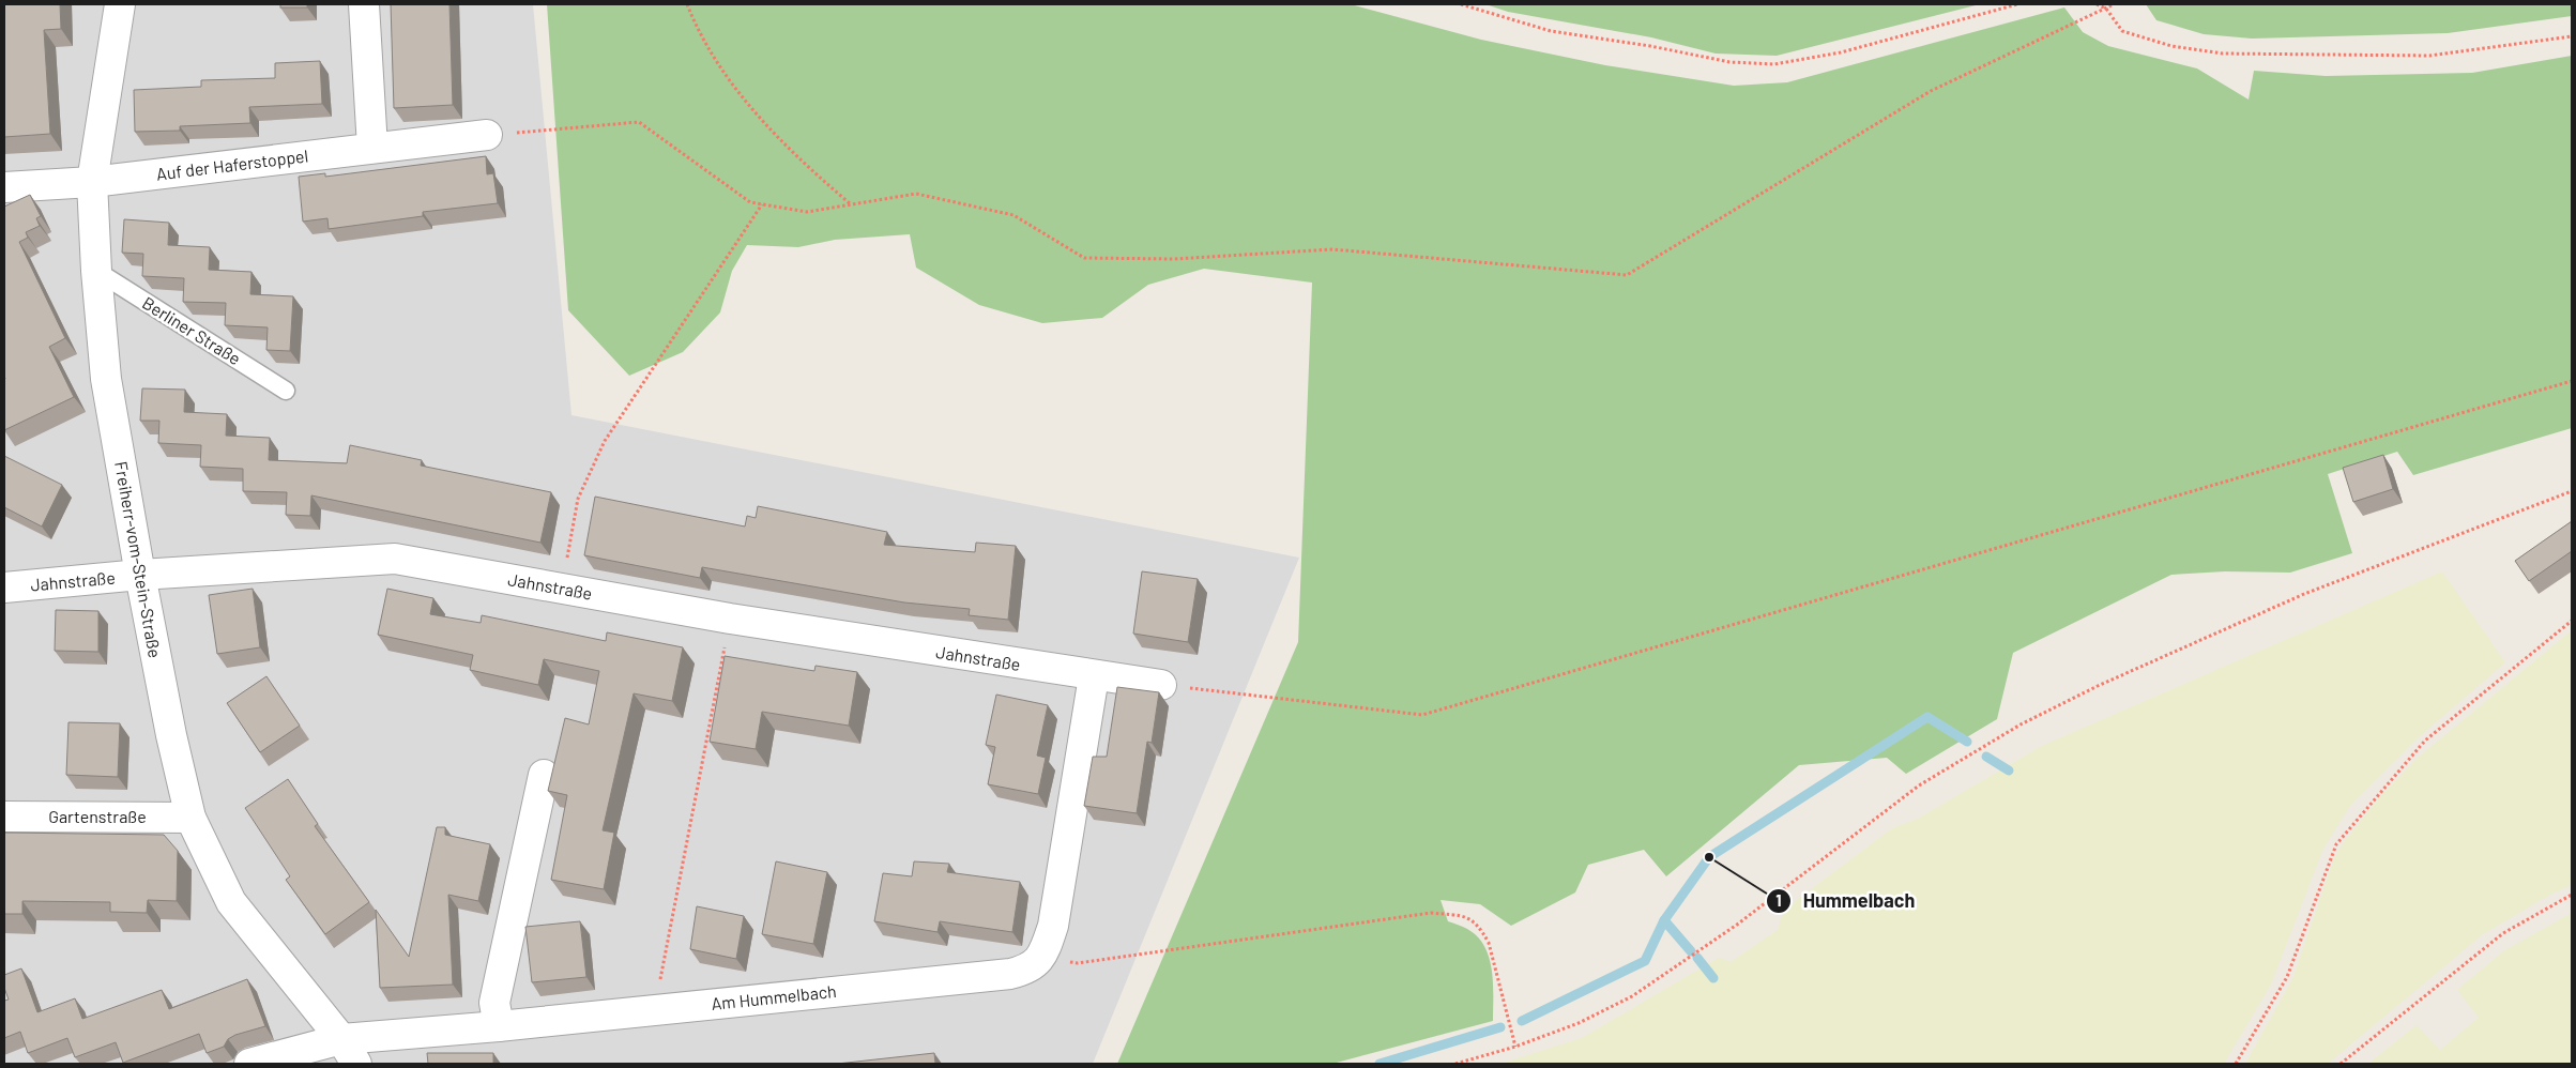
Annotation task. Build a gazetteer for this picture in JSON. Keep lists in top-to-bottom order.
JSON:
{
  "streets": {
    "street": [
      "Auf der Haferstoppel",
      "Freiherr-vom-Stein-Straße",
      "Jahnstraße",
      "Gartenstraße",
      "Am Hummelbach"
    ],
    "lane": ["Berliner Straße"]
  },
  "crossings": [
    ["Auf der Haferstoppel", "Freiherr-vom-Stein-Straße"],
    ["Berliner Straße", "Freiherr-vom-Stein-Straße"],
    ["Freiherr-vom-Stein-Straße", "Jahnstraße"],
    ["Freiherr-vom-Stein-Straße", "Gartenstraße"],
    ["Freiherr-vom-Stein-Straße", "Am Hummelbach"]
  ],
  "places": ["Hummelbach"]
}
